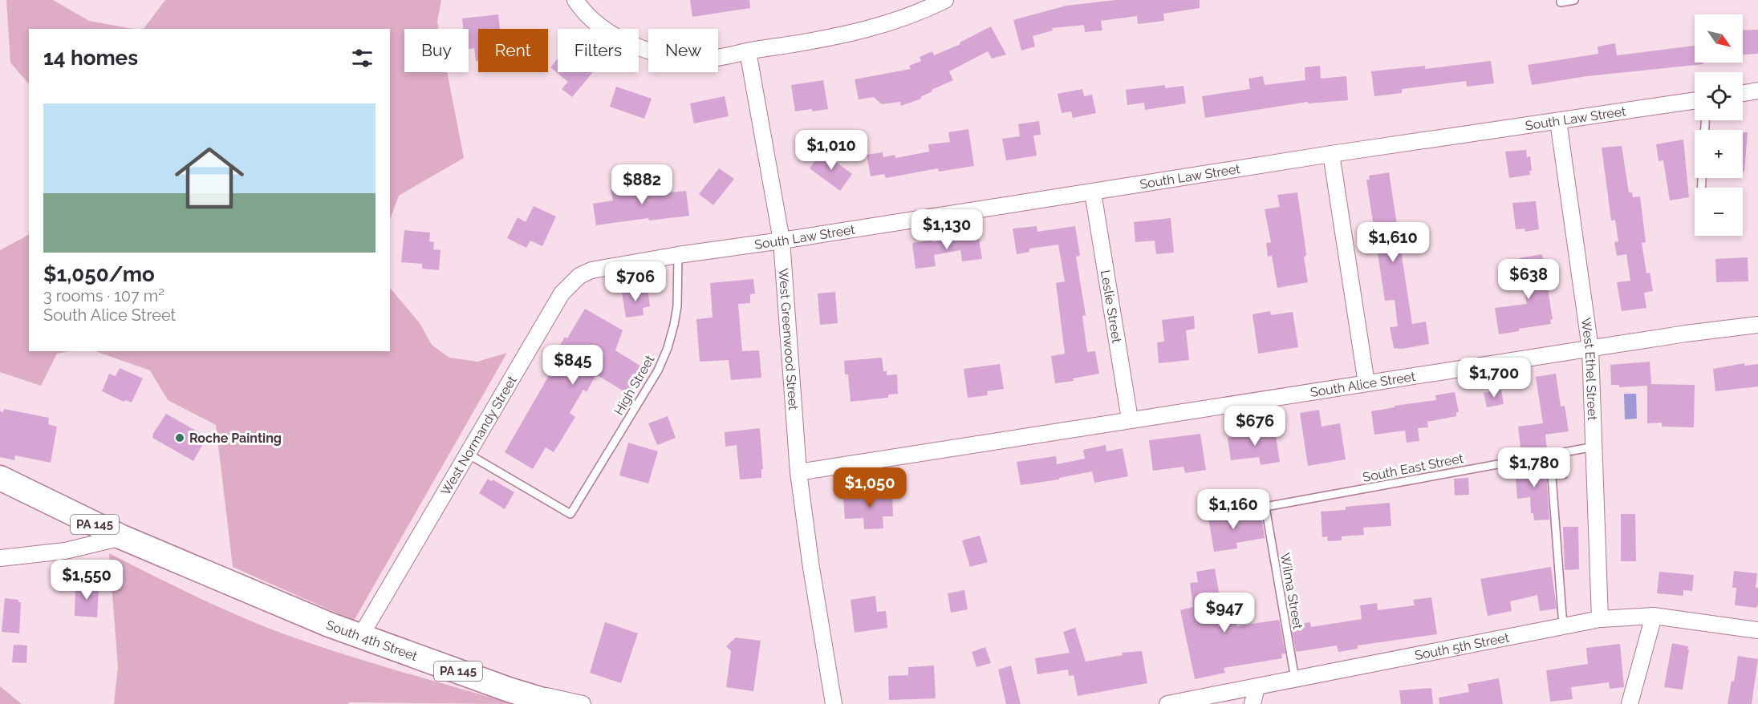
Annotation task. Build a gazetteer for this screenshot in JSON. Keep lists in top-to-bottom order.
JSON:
{
  "streets": {
    "main road": ["PA 145", "South 4th Street"],
    "street": [
      "South Law Street",
      "Leslie Street",
      "West Greenwood Street",
      "West Ethel Street",
      "South Alice Street",
      "West Normandy Street",
      "South 5th Street"
    ],
    "lane": ["High Street", "South East Street", "Wilma Street"]
  },
  "crossings": [
    ["South Law Street", "Leslie Street"],
    ["South Law Street", "West Greenwood Street"],
    ["South Law Street", "West Ethel Street"],
    ["South Law Street", "High Street"],
    ["South Law Street", "West Normandy Street"],
    ["Leslie Street", "South Alice Street"],
    ["West Greenwood Street", "South Alice Street"],
    ["West Ethel Street", "South Alice Street"],
    ["West Ethel Street", "South East Street"],
    ["West Ethel Street", "South 5th Street"],
    ["High Street", "West Normandy Street"],
    ["West Normandy Street", "South 4th Street"],
    ["South East Street", "Wilma Street"],
    ["PA 145", "South 4th Street"],
    ["Wilma Street", "South 5th Street"]
  ],
  "places": ["Roche Painting"],
  "north": "bottom right",
  "page": {
    "map_buttons": ["+", "−"],
    "chip": [
      "Buy",
      "Rent",
      "Filters",
      "New"
    ],
    "heading": "14 homes",
    "list": [
      {
        "name": "$1,050/mo",
        "note": "3 rooms · 107 m² · South Alice Street"
      }
    ],
    "price": [
      "$1,010",
      "$882",
      "$1,130",
      "$1,610",
      "$638",
      "$706",
      "$845",
      "$1,700",
      "$676",
      "$1,780",
      "$1,050",
      "$1,160",
      "$1,550",
      "$947"
    ]
  }
}
